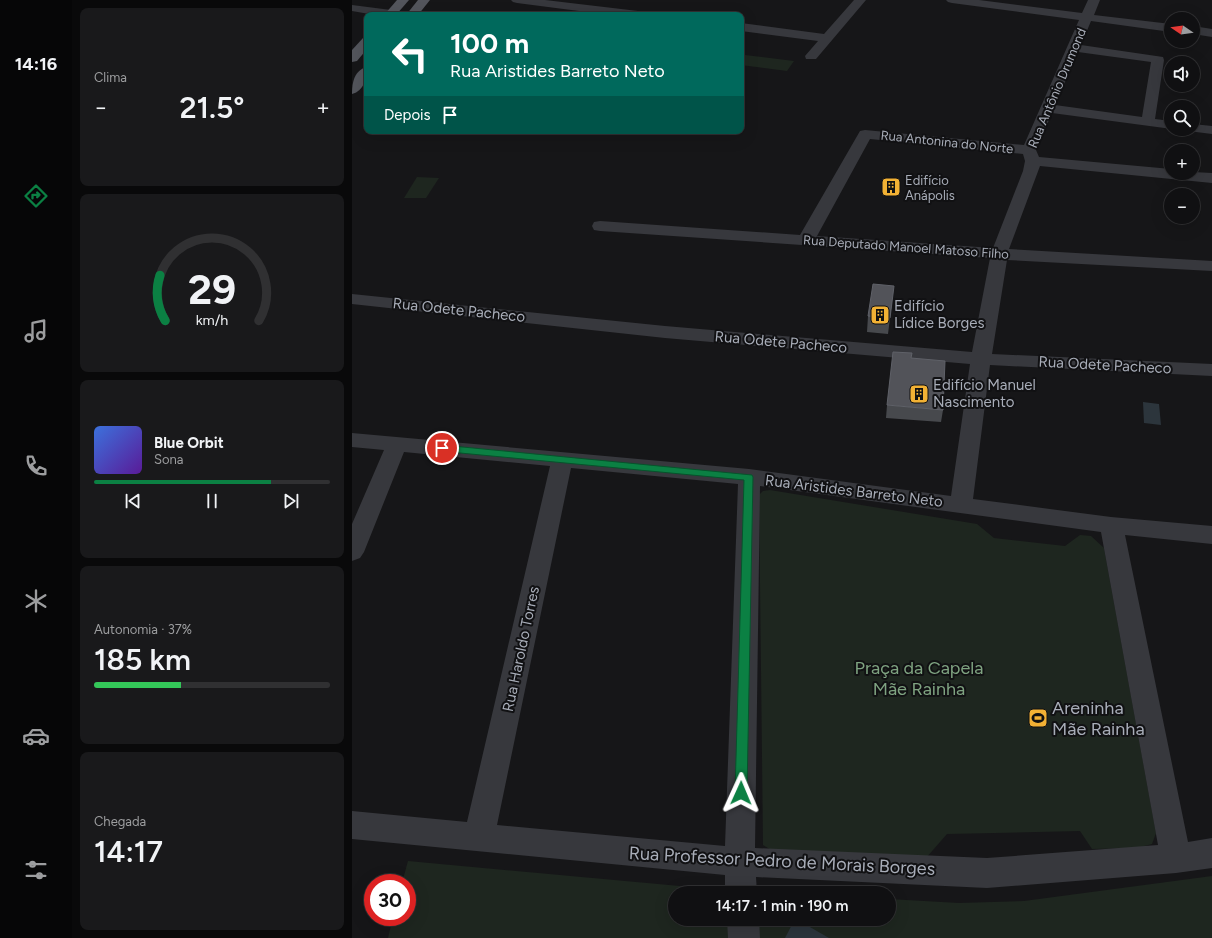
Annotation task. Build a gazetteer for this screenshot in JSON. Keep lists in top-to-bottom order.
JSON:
{
  "streets": {
    "street": [
      "Rua Antônio Drumond",
      "Rua Antonina do Norte",
      "Rua Deputado Manoel Matoso Filho",
      "Rua Odete Pacheco",
      "Rua Aristides Barreto Neto",
      "Rua Haroldo Torres",
      "Rua Professor Pedro de Morais Borges"
    ]
  },
  "crossings": [
    ["Rua Antônio Drumond", "Rua Antonina do Norte"],
    ["Rua Antônio Drumond", "Rua Deputado Manoel Matoso Filho"],
    ["Rua Antônio Drumond", "Rua Odete Pacheco"],
    ["Rua Antônio Drumond", "Rua Aristides Barreto Neto"],
    ["Rua Antonina do Norte", "Rua Deputado Manoel Matoso Filho"],
    ["Rua Aristides Barreto Neto", "Rua Haroldo Torres"],
    ["Rua Haroldo Torres", "Rua Professor Pedro de Morais Borges"]
  ],
  "parks": ["Praça da Capela Mãe Rainha"],
  "places": {
    "building": ["Edifício Anápolis", "Edifício Lídice Borges", "Edifício Manuel Nascimento"],
    "sports": ["Areninha Mãe Rainha"]
  },
  "north": "left",
  "page": {
    "tabs": "14:16",
    "tile": [
      "Clima",
      ["Autonomia · 37%", "185 km"],
      ["Chegada", "14:17"]
    ],
    "map_buttons": ["+", "−"],
    "turn": ["100 m", "Rua Aristides Barreto Neto"],
    "heat": ["−", "21.5°", "+"],
    "then": "Depois",
    "song": ["Blue Orbit", "Sona"],
    "limit": "30",
    "trip": "14:17 · 1 min · 190 m",
    "gauge": ["29", "km/h"]
  }
}
